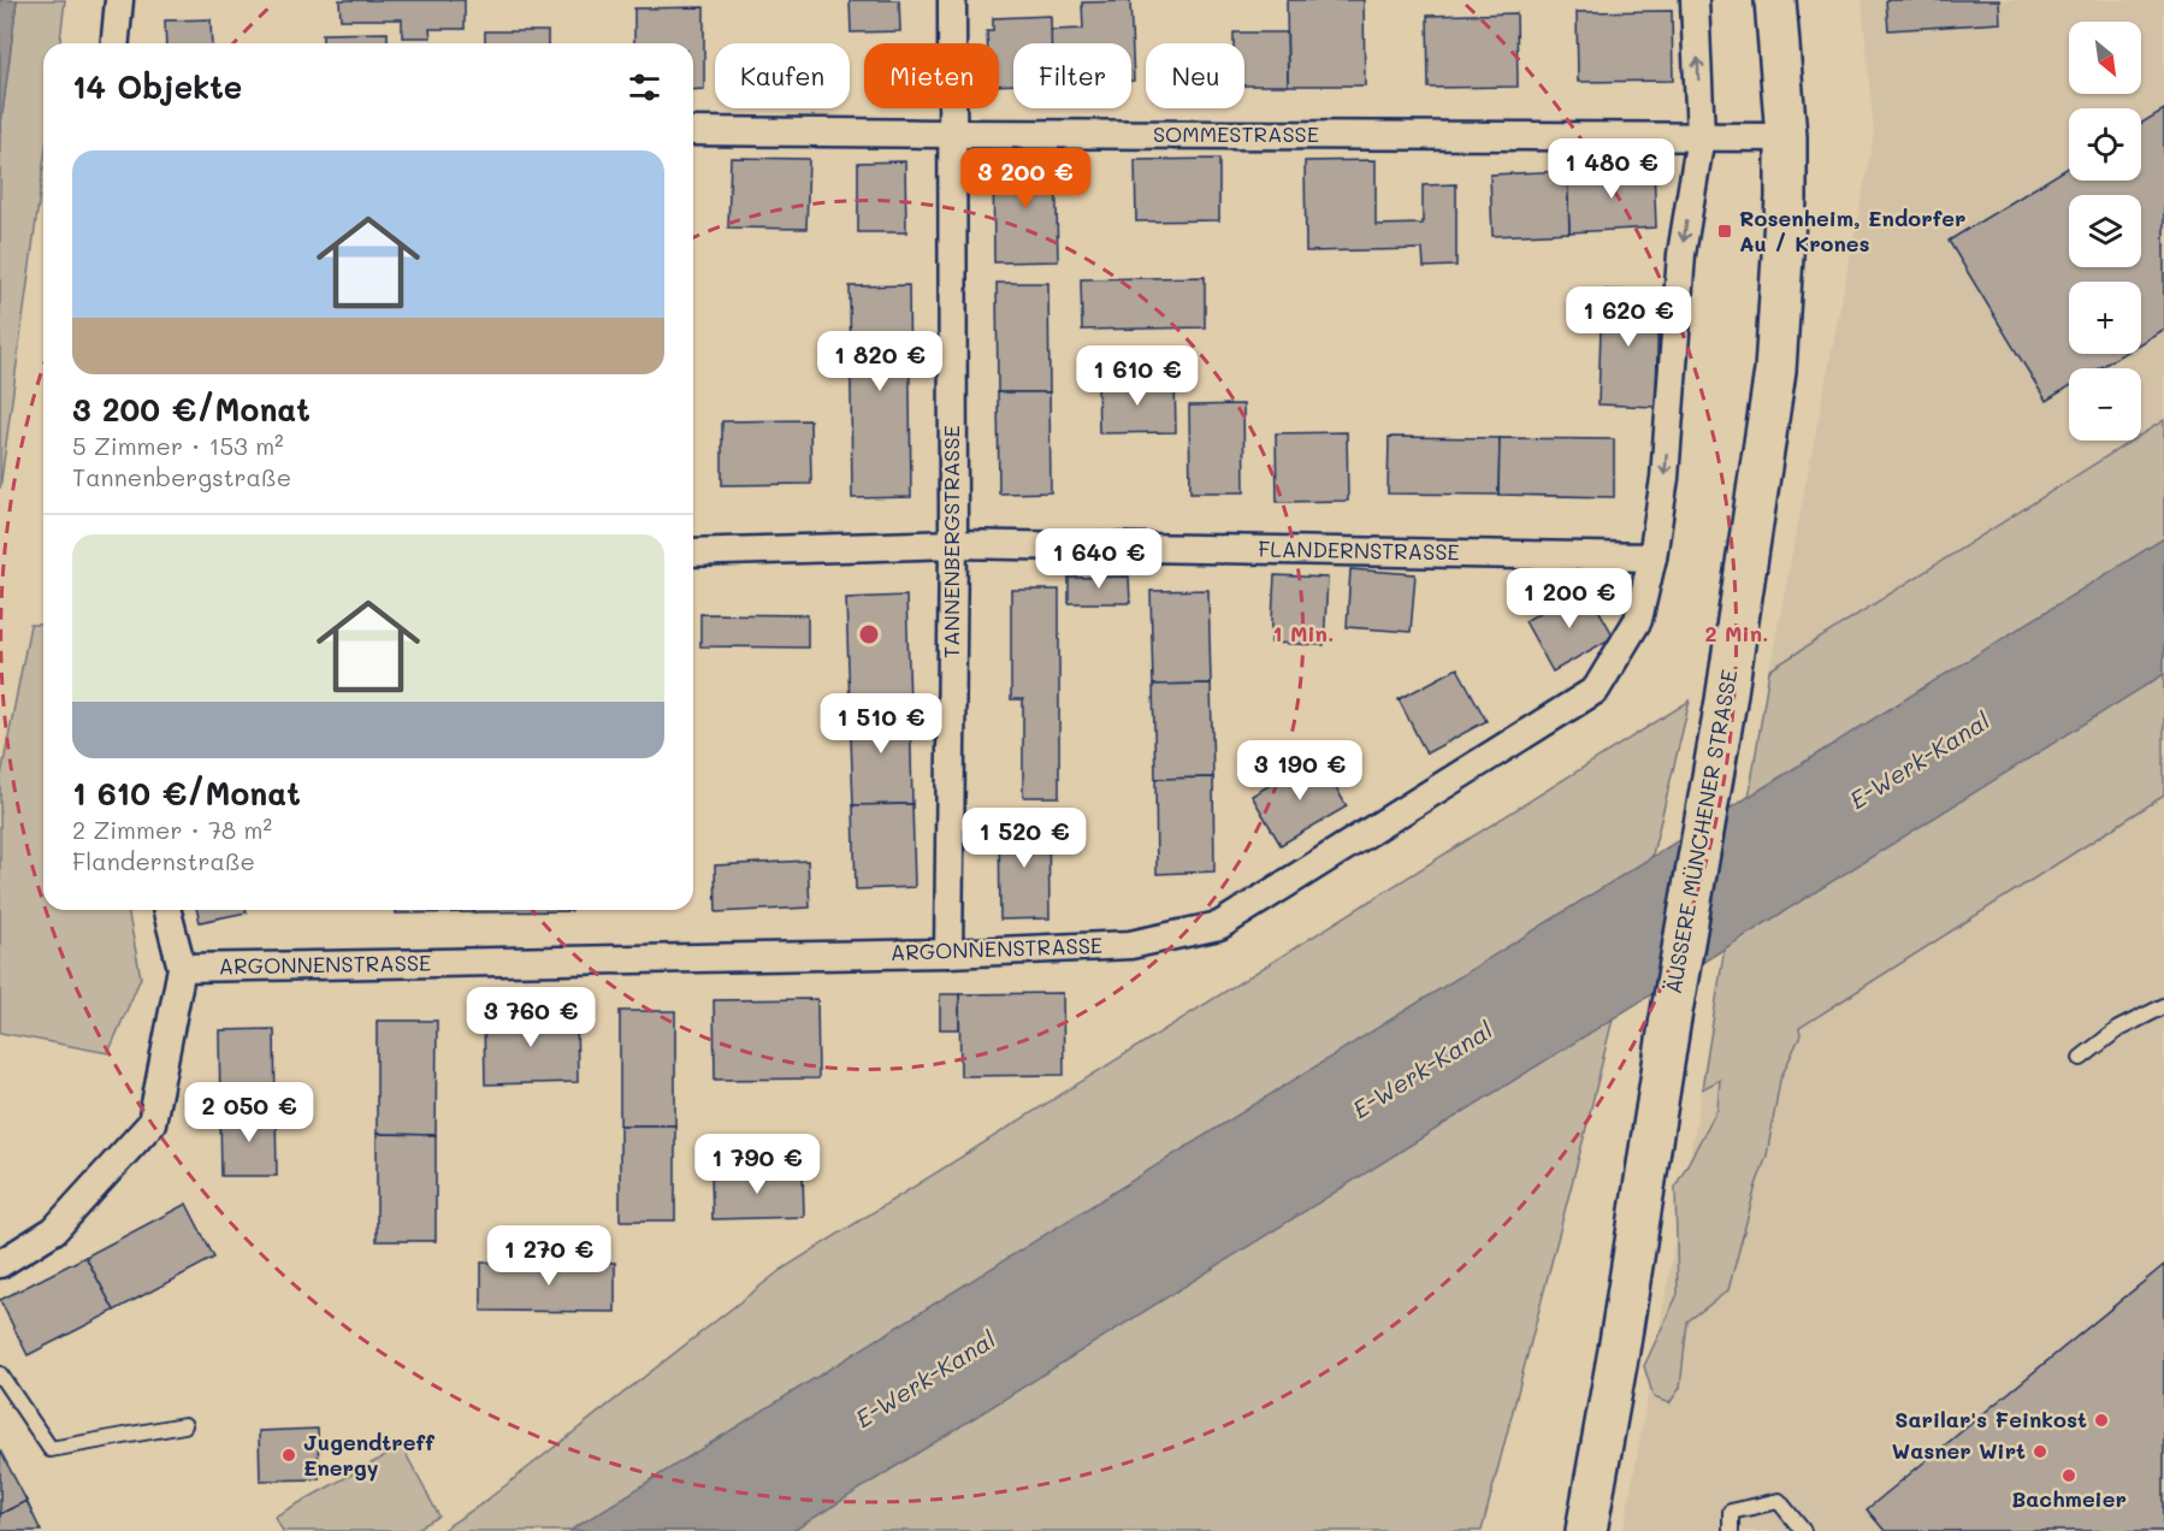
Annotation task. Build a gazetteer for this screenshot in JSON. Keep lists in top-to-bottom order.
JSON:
{
  "streets": {
    "main road": ["ÄUSSERE MÜNCHENER STRASSE"],
    "street": [
      "SOMMESTRASSE",
      "TANNENBERGSTRASSE",
      "FLANDERNSTRASSE",
      "ARGONNENSTRASSE"
    ]
  },
  "crossings": [
    ["SOMMESTRASSE", "TANNENBERGSTRASSE"],
    ["SOMMESTRASSE", "ÄUSSERE MÜNCHENER STRASSE"],
    ["TANNENBERGSTRASSE", "FLANDERNSTRASSE"],
    ["TANNENBERGSTRASSE", "ARGONNENSTRASSE"],
    ["FLANDERNSTRASSE", "ARGONNENSTRASSE"]
  ],
  "water": ["E-Werk-Kanal"],
  "places": {
    "transit": ["Rosenheim, Endorfer Au / Krones"],
    "other": [
      "Sarilar's Feinkost",
      "Wasner Wirt",
      "Jugendtreff Energy",
      "Bachmeier"
    ]
  },
  "north": "bottom right",
  "page": {
    "map_buttons": ["+", "−"],
    "chip": [
      "Kaufen",
      "Mieten",
      "Filter",
      "Neu"
    ],
    "heading": "14 Objekte",
    "list": [
      {
        "name": "3 200 €/Monat",
        "note": "5 Zimmer · 153 m² · Tannenbergstraße"
      },
      {
        "name": "1 610 €/Monat",
        "note": "2 Zimmer · 78 m² · Flandernstraße"
      }
    ],
    "price": [
      "1 480 €",
      "3 200 €",
      "1 620 €",
      "1 820 €",
      "1 610 €",
      "1 640 €",
      "1 200 €",
      "1 510 €",
      "3 190 €",
      "1 520 €",
      "3 760 €",
      "2 050 €",
      "1 790 €",
      "1 270 €"
    ]
  },
  "rings": ["1 Min.", "2 Min."]
}
